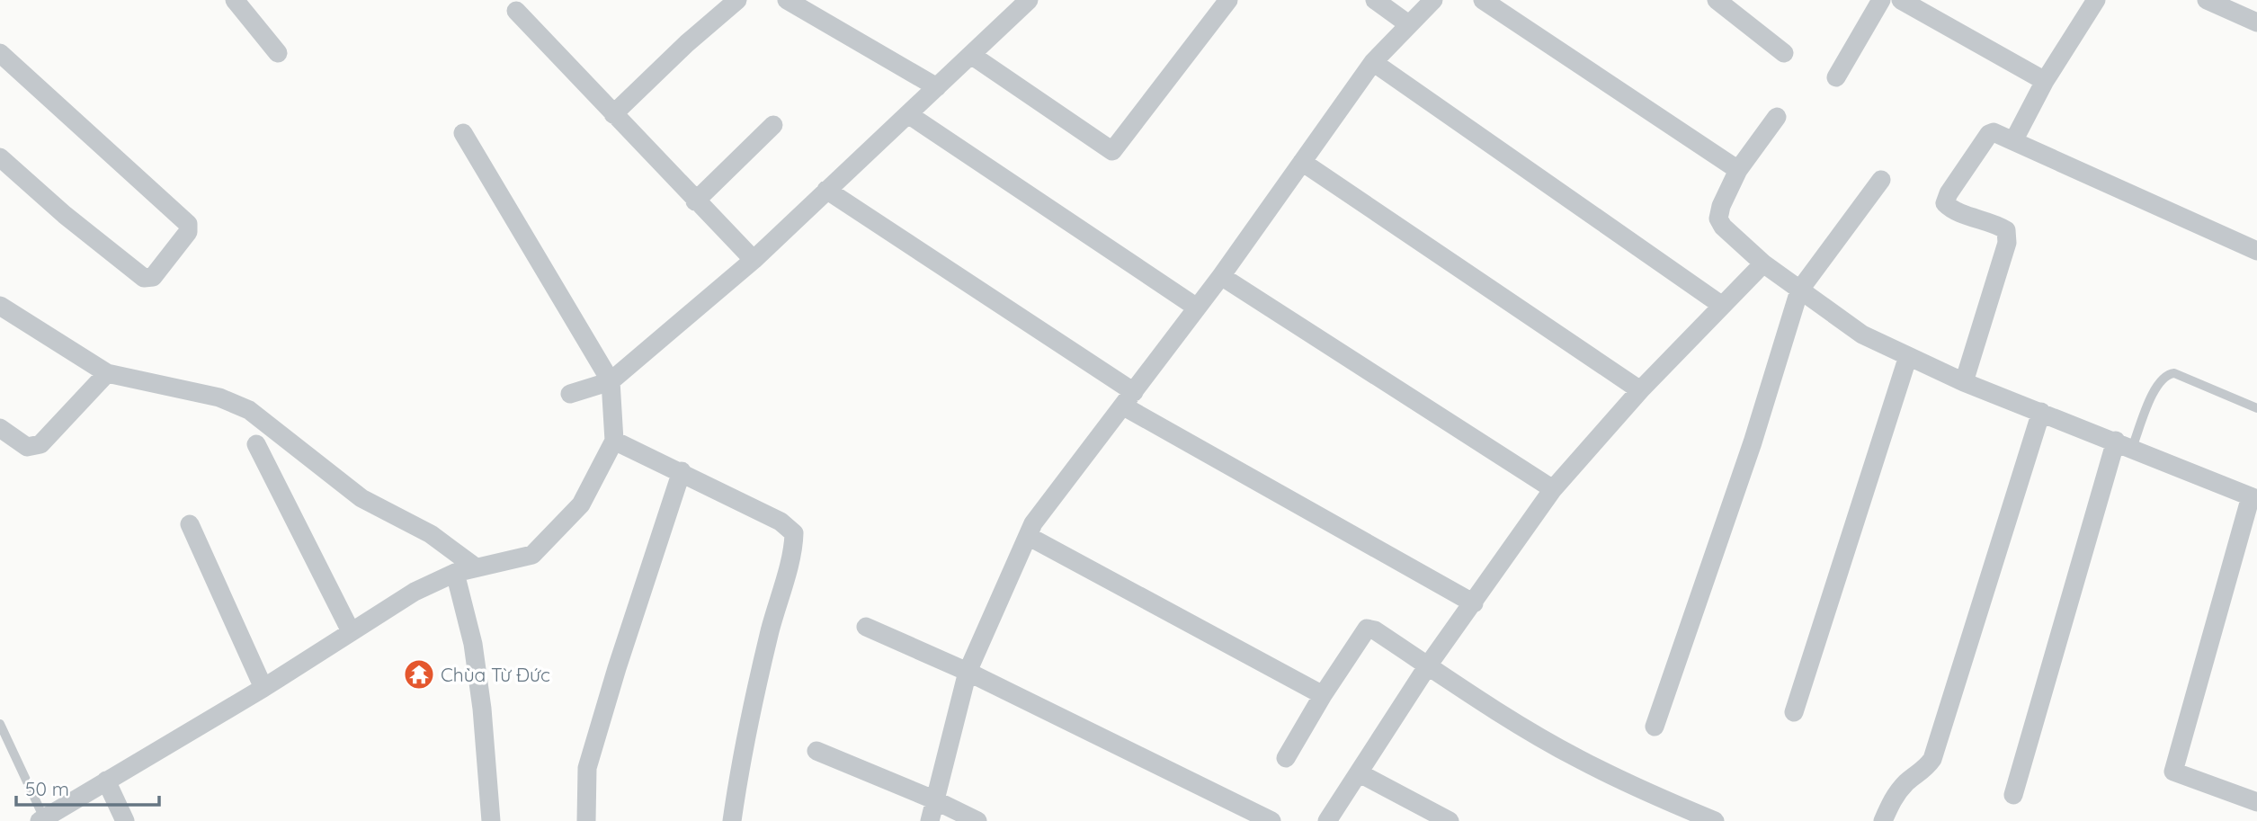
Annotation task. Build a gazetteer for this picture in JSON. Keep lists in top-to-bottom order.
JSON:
{
  "places": {
    "temple": ["Chùa Từ Đức"]
  },
  "scale_bar": "50 m"
}
